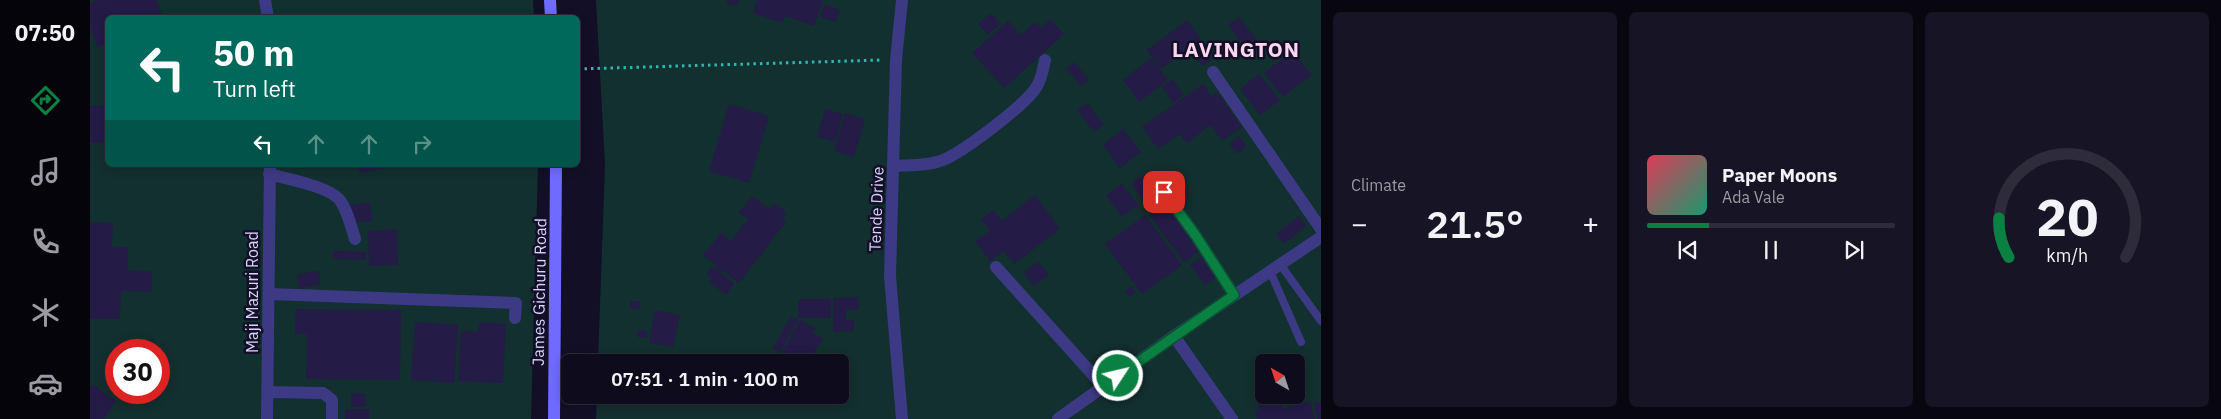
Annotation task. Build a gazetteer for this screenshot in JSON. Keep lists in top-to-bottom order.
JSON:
{
  "streets": {
    "main road": ["James Gichuru Road"],
    "street": ["Tende Drive", "Maji Mazuri Road"]
  },
  "districts": ["LAVINGTON"],
  "north": "top left",
  "page": {
    "tabs": "07:50",
    "tile": "Climate",
    "turn": ["50 m", "Turn left"],
    "song": ["Paper Moons", "Ada Vale"],
    "heat": ["−", "21.5°", "+"],
    "limit": "30",
    "trip": "07:51 · 1 min · 100 m",
    "gauge": ["20", "km/h"]
  }
}
